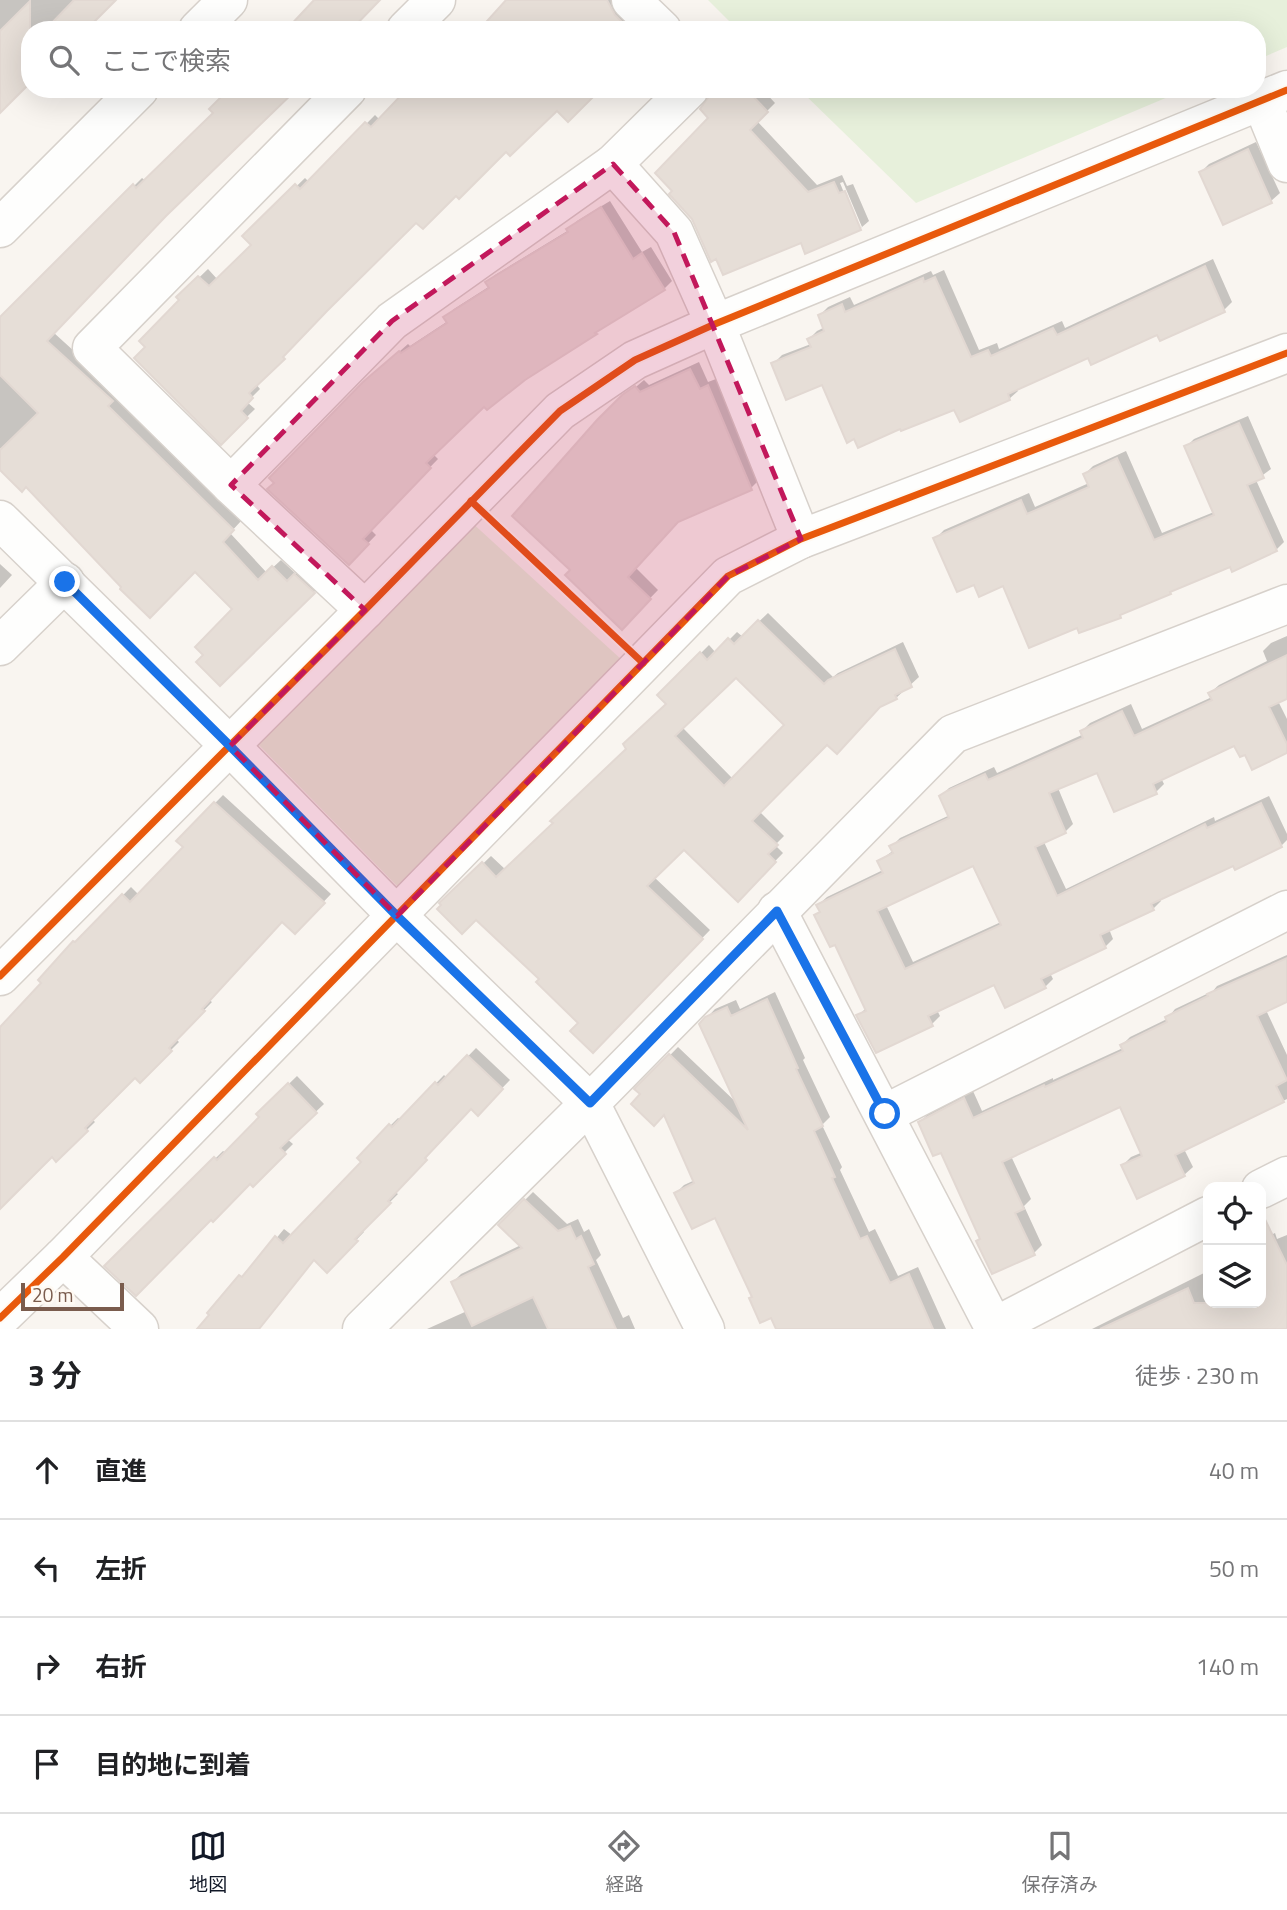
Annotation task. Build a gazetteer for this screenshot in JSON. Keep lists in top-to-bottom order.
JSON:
{
  "scale_bar": "20 m",
  "page": {
    "search": "ここで検索",
    "scale": "20 m",
    "heading": ["3 分", "徒歩 · 230 m"],
    "list": [
      ["直進", "40 m"],
      ["左折", "50 m"],
      ["右折", "140 m"],
      "目的地に到着"
    ],
    "nav": ["地図", "経路", "保存済み"]
  }
}
